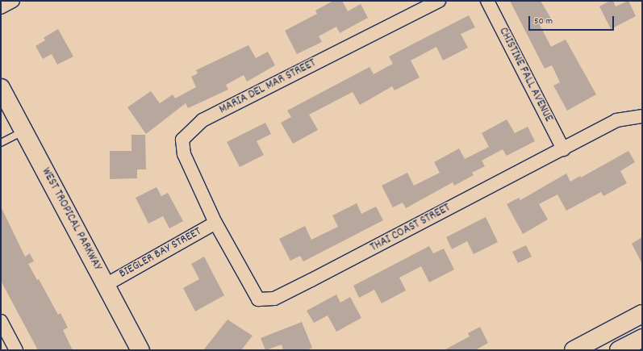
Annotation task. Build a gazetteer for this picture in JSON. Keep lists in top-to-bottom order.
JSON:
{
  "streets": {
    "main road": ["WEST TROPICAL PARKWAY"],
    "street": [
      "CHISTINE FALL AVENUE",
      "MARIA DEL MAR STREET",
      "THAI COAST STREET",
      "BIEGLER BAY STREET"
    ]
  },
  "crossings": [
    ["CHISTINE FALL AVENUE", "THAI COAST STREET"],
    ["MARIA DEL MAR STREET", "THAI COAST STREET"],
    ["MARIA DEL MAR STREET", "BIEGLER BAY STREET"],
    ["WEST TROPICAL PARKWAY", "BIEGLER BAY STREET"],
    ["THAI COAST STREET", "BIEGLER BAY STREET"]
  ],
  "scale_bar": "50 m"
}
